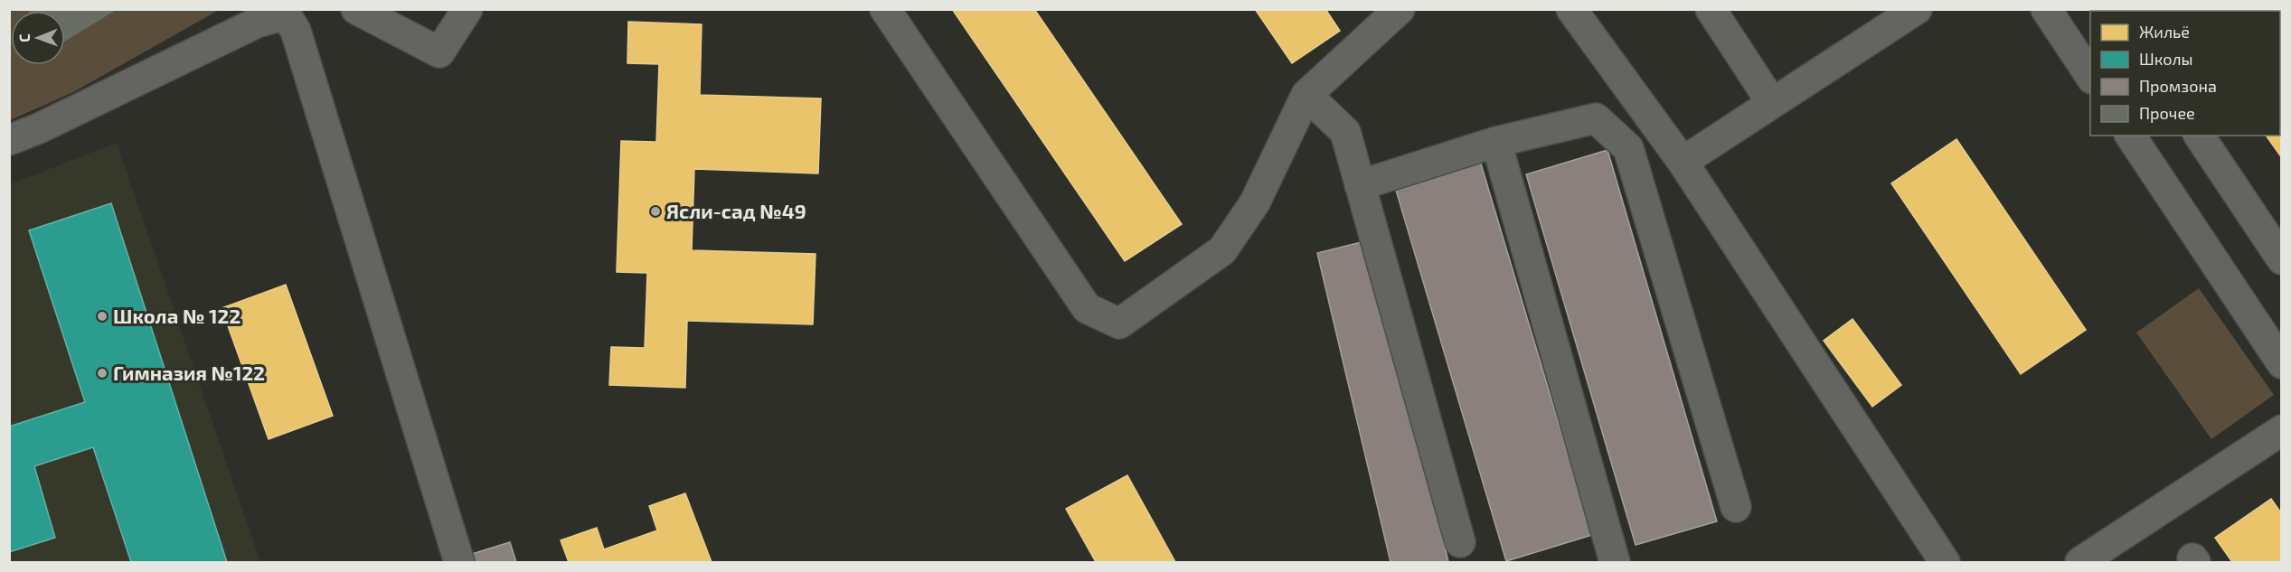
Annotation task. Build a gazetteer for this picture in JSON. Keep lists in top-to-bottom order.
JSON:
{
  "places": ["Ясли-сад №49", "Школа № 122", "Гимназия №122"],
  "legend": [
    "Жильё",
    "Школы",
    "Промзона",
    "Прочее"
  ],
  "north": "left"
}
